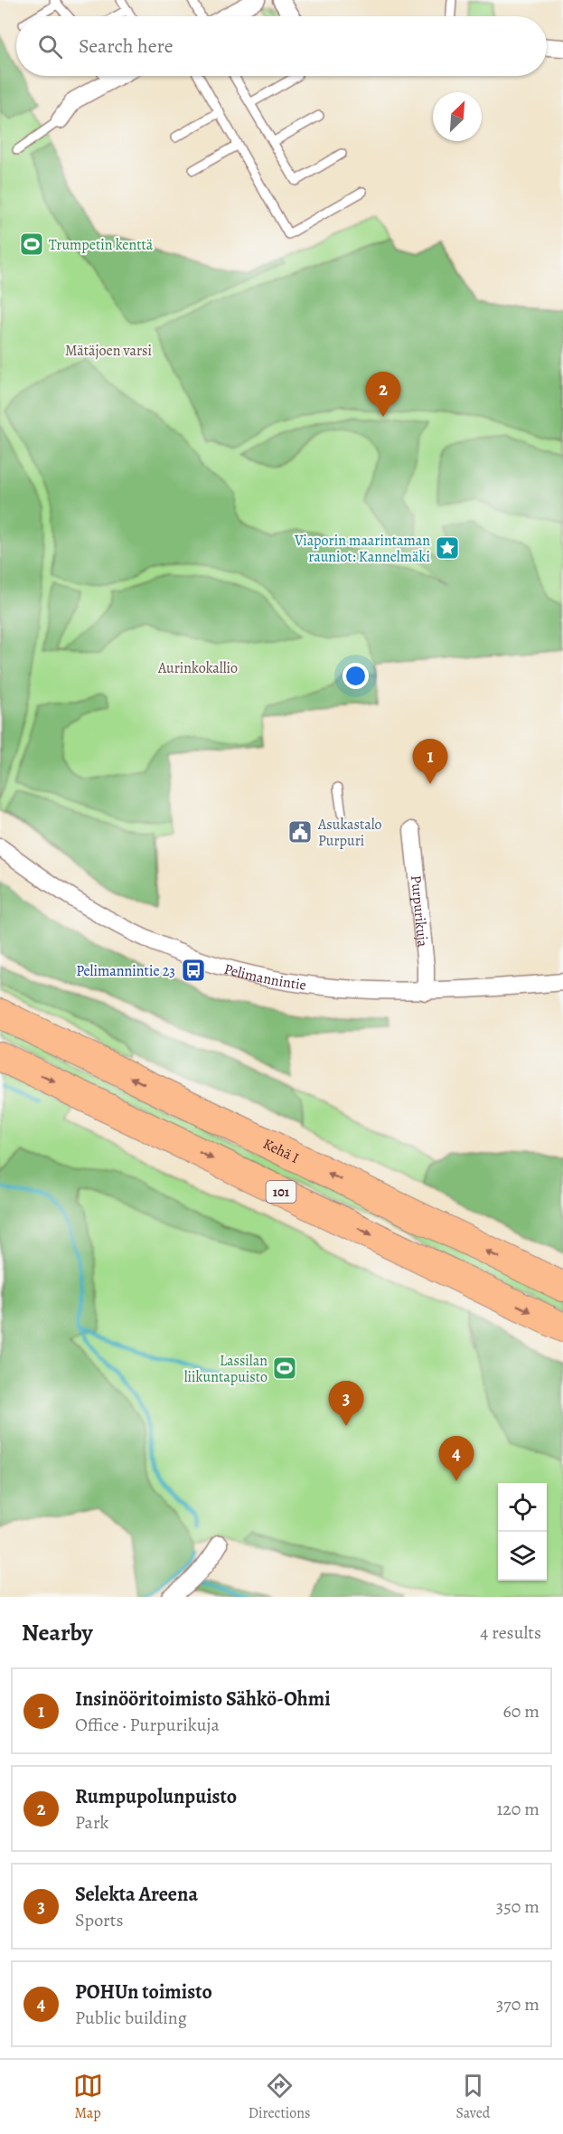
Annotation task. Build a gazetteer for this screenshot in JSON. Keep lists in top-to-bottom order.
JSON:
{
  "streets": {
    "highway": ["Kehä I", "101"],
    "street": ["Purpurikuja", "Pelimannintie"]
  },
  "crossings": [
    ["Purpurikuja", "Pelimannintie"]
  ],
  "parks": ["Mätäjoen varsi", "Aurinkokallio"],
  "places": {
    "sports": ["Trumpetin kenttä", "Lassilan liikuntapuisto"],
    "place": ["Viaporin maarintaman rauniot: Kannelmäki"],
    "public building": ["Asukastalo Purpuri"],
    "bus stop": ["Pelimannintie 23"]
  },
  "north": "top right",
  "page": {
    "search": "Search here",
    "pins": [
      "2",
      "1",
      "3",
      "4"
    ],
    "heading": ["Nearby", "4 results"],
    "list": [
      {
        "mark": "1",
        "name": "Insinööritoimisto Sähkö-Ohmi",
        "note": "Office · Purpurikuja",
        "value": "60 m"
      },
      {
        "mark": "2",
        "name": "Rumpupolunpuisto",
        "note": "Park",
        "value": "120 m"
      },
      {
        "mark": "3",
        "name": "Selekta Areena",
        "note": "Sports",
        "value": "350 m"
      },
      {
        "mark": "4",
        "name": "POHUn toimisto",
        "note": "Public building",
        "value": "370 m"
      }
    ],
    "nav": ["Map", "Directions", "Saved"]
  }
}
